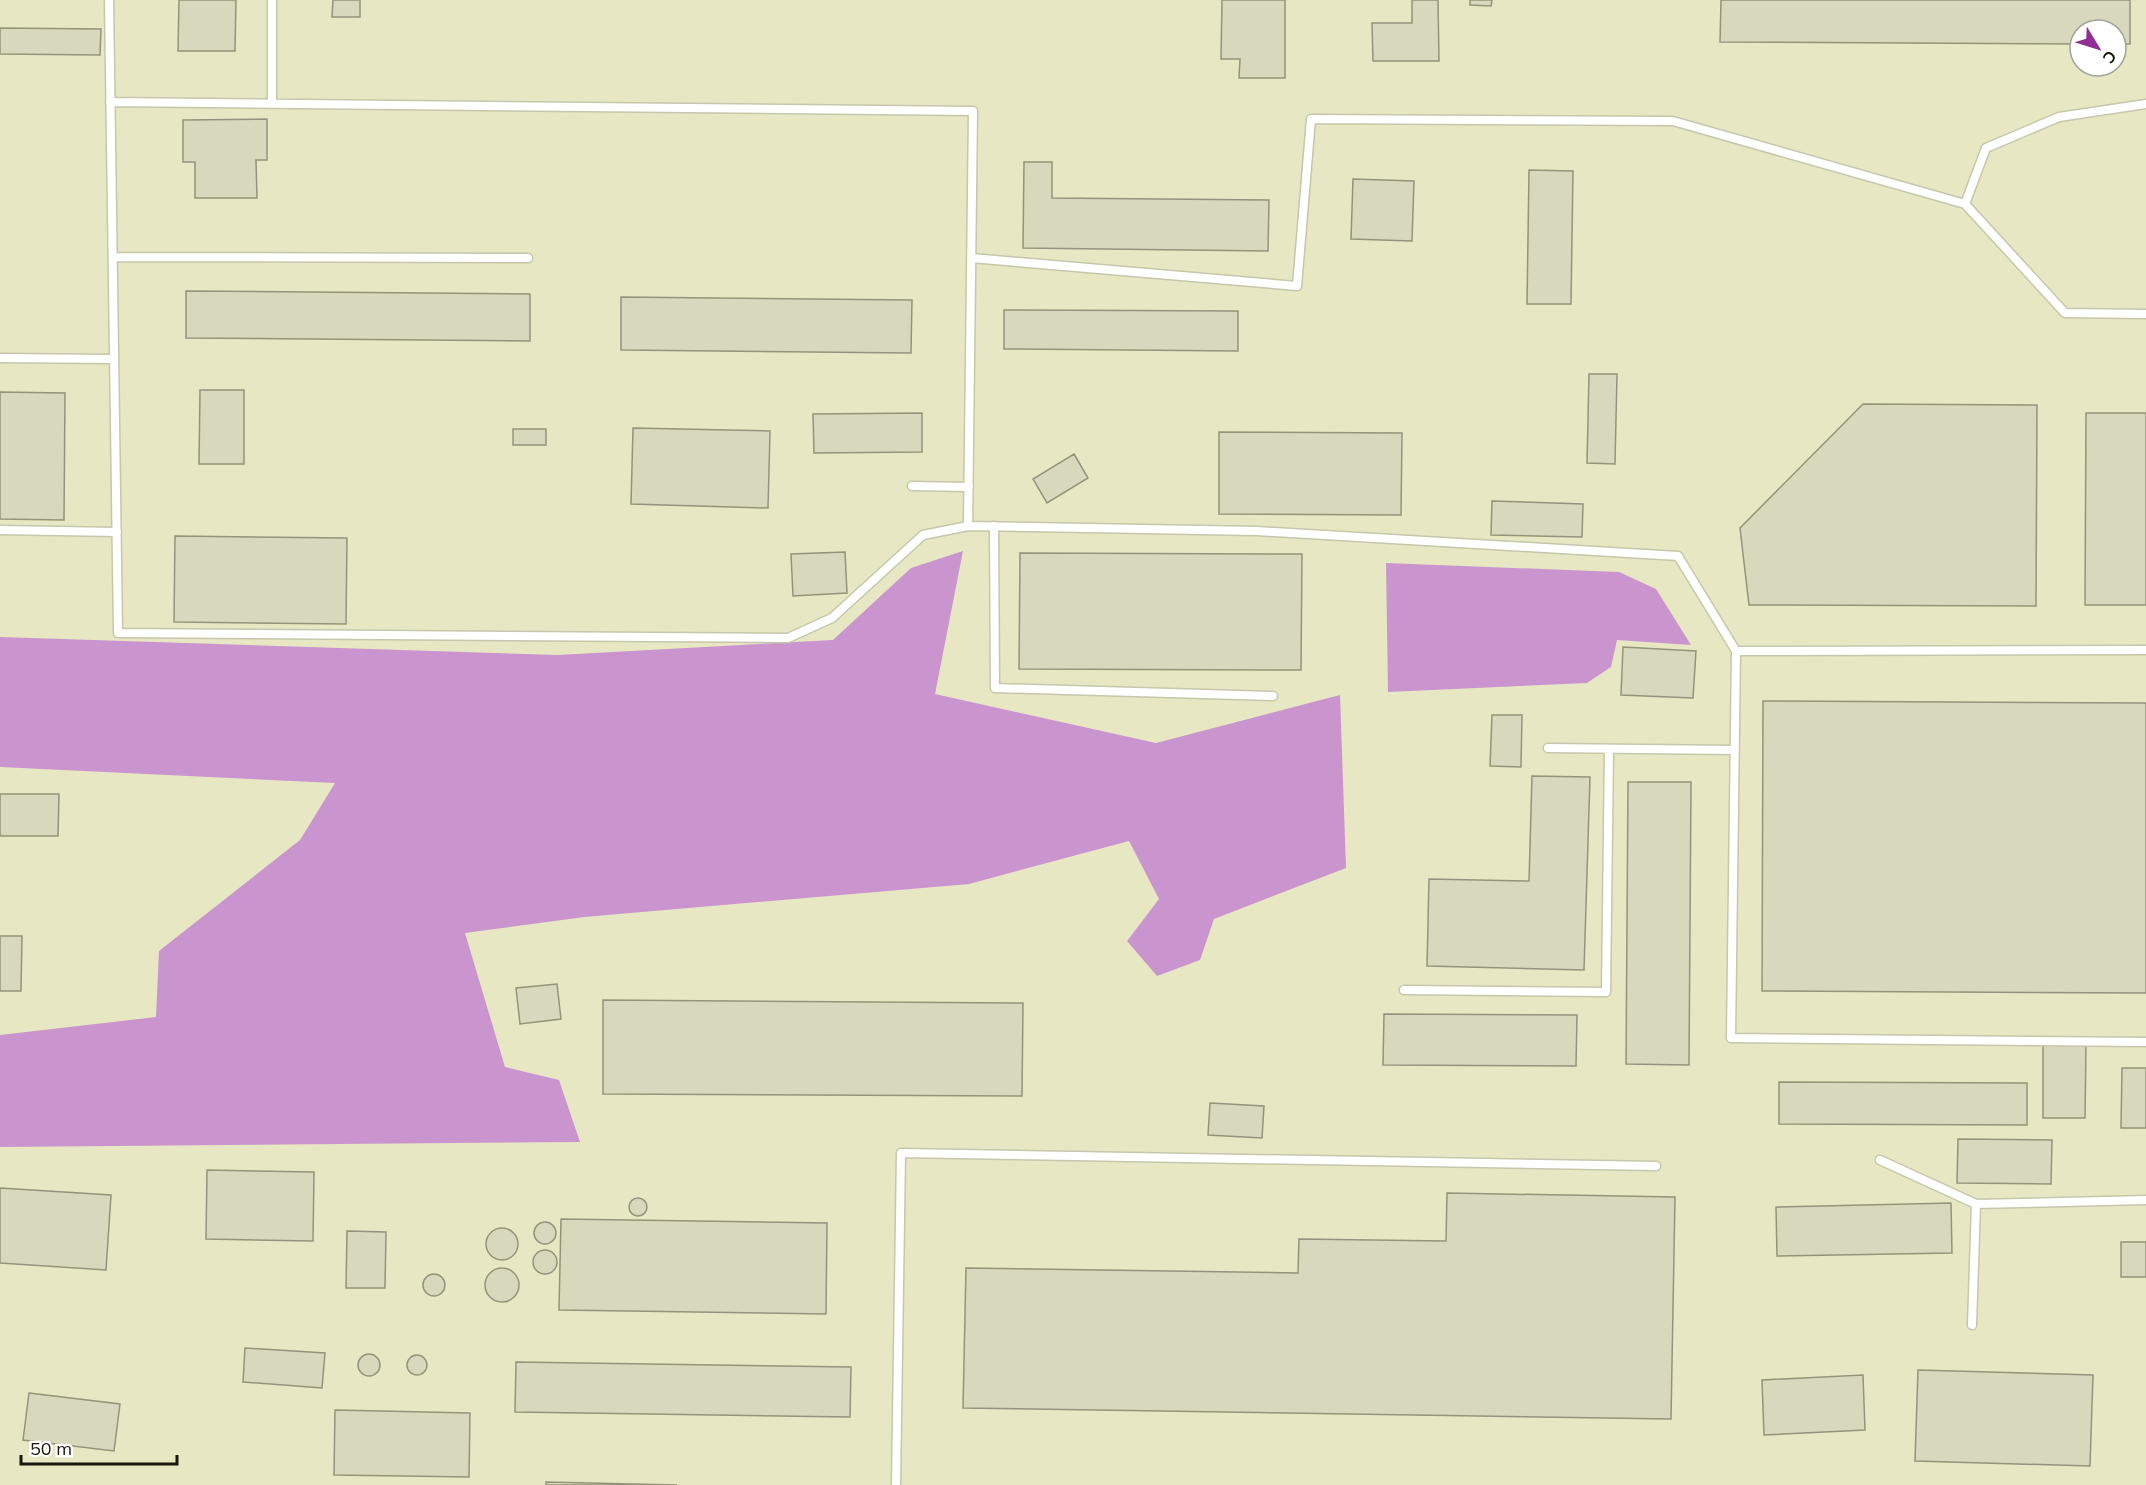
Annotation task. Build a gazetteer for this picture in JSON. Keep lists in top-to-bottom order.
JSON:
{
  "scale_bar": "50 m",
  "north": "bottom right"
}
